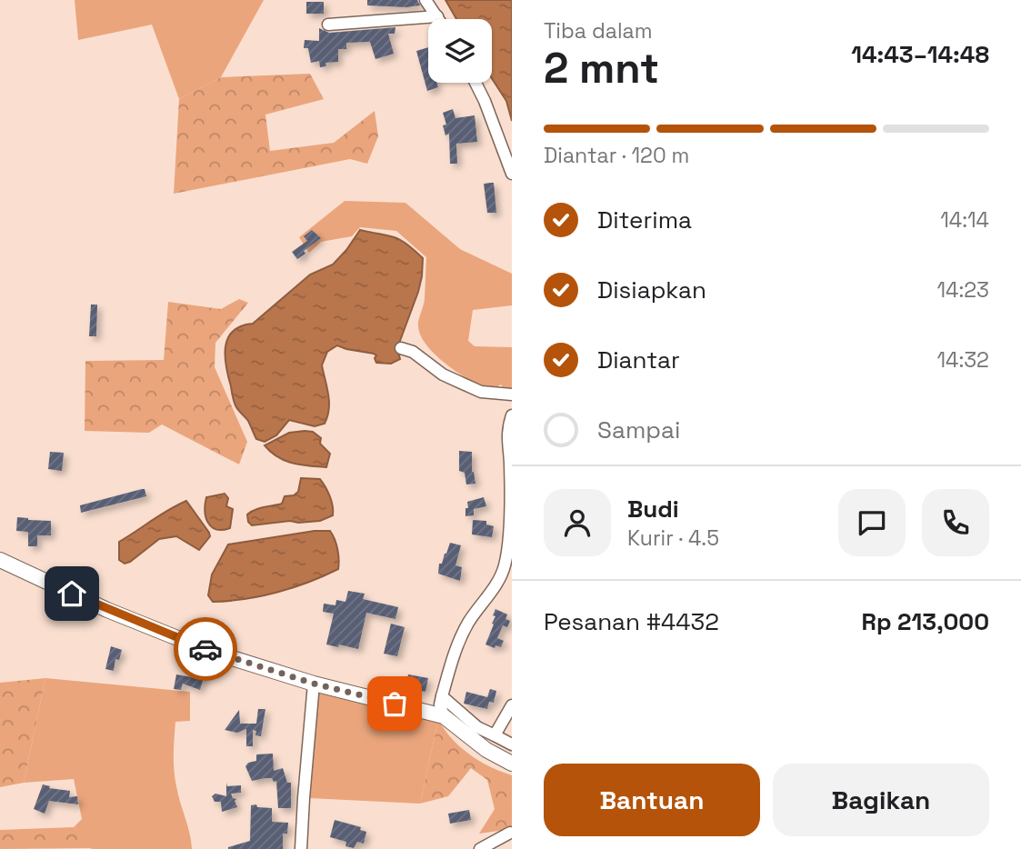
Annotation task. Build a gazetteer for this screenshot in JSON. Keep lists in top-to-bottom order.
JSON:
{
  "page": {
    "heading": ["2 mnt", "Tiba dalam", "14:43–14:48"],
    "panel": [
      "Budi",
      "Kurir · 4.5",
      "Pesanan #4432",
      "Rp 213,000"
    ],
    "bar": "Diantar · 120 m",
    "list": [
      ["Diterima", "14:14"],
      ["Disiapkan", "14:23"],
      ["Diantar", "14:32"],
      "Sampai"
    ],
    "buttons": ["Bantuan", "Bagikan"]
  }
}
